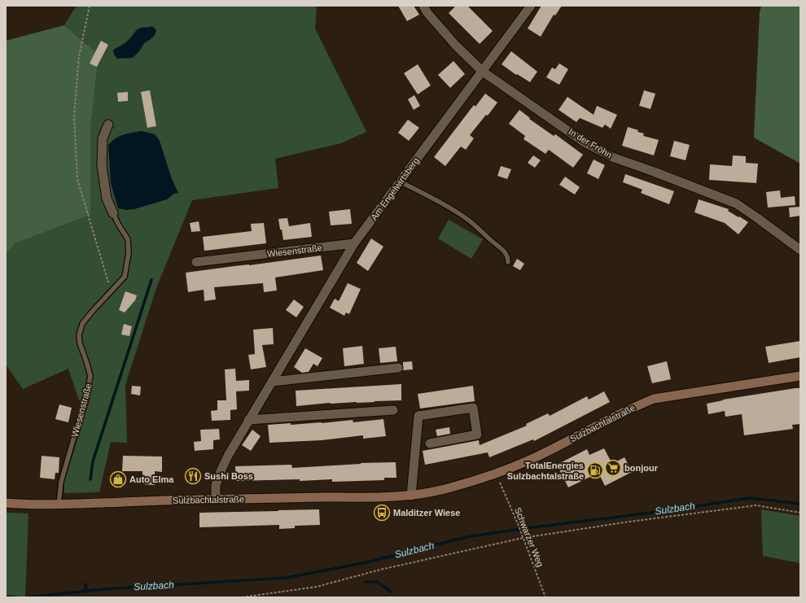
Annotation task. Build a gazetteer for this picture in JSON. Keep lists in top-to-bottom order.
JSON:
{
  "streets": {
    "main road": ["Sulzbachtalstraße"],
    "street": ["In der Fröhn", "Am Engelwirtsberg", "Wiesenstraße"],
    "path": ["Schwarzer Weg"]
  },
  "crossings": [
    ["In der Fröhn", "Am Engelwirtsberg"],
    ["Am Engelwirtsberg", "Wiesenstraße"],
    ["Am Engelwirtsberg", "Sulzbachtalstraße"],
    ["Wiesenstraße", "Sulzbachtalstraße"]
  ],
  "water": ["Sulzbach"],
  "places": {
    "supermarket": ["bonjour"],
    "fuel station": ["TotalEnergies Sulzbachtalstraße"],
    "restaurant": ["Sushi Boss"],
    "shop": ["Auto Elma"],
    "bus stop": ["Malditzer Wiese"]
  }
}
